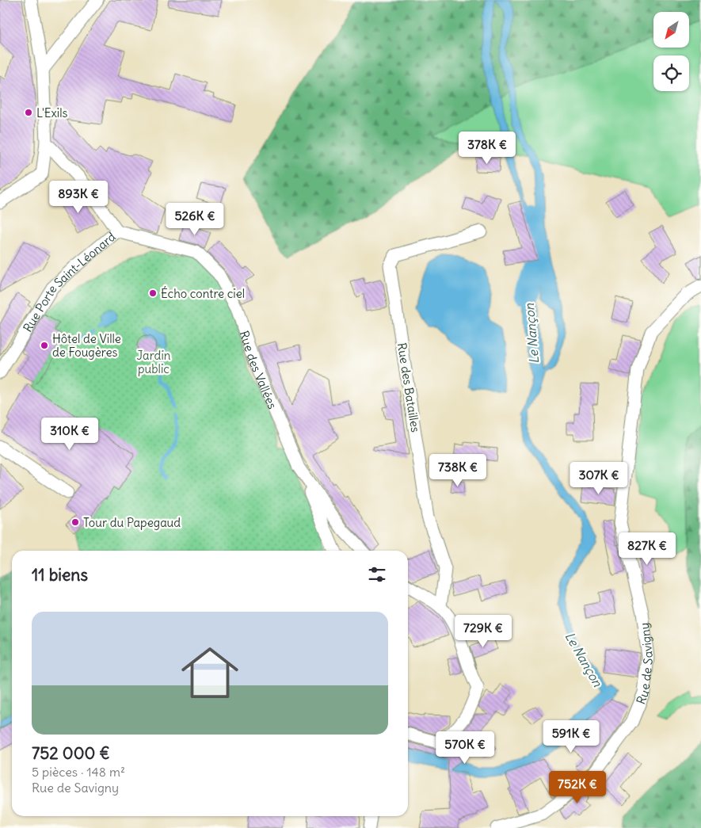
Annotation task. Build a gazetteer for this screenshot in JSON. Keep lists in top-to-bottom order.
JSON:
{
  "streets": {
    "street": [
      "Rue Porte Saint-Léonard",
      "Rue des Vallées",
      "Rue des Batailles",
      "Rue de Savigny"
    ]
  },
  "crossings": [
    ["Rue Porte Saint-Léonard", "Rue des Vallées"]
  ],
  "water": ["Le Nançon"],
  "parks": ["Jardin public"],
  "places": [
    "L'Exils",
    "Écho contre ciel",
    "Hôtel de Ville de Fougères",
    "Tour du Papegaud"
  ],
  "north": "bottom left",
  "page": {
    "price": [
      "378K €",
      "893K €",
      "526K €",
      "310K €",
      "738K €",
      "307K €",
      "827K €",
      "729K €",
      "591K €",
      "570K €",
      "752K €"
    ],
    "heading": "11 biens",
    "list": [
      {
        "name": "752 000 €",
        "note": "5 pièces · 148 m² · Rue de Savigny"
      }
    ]
  }
}
